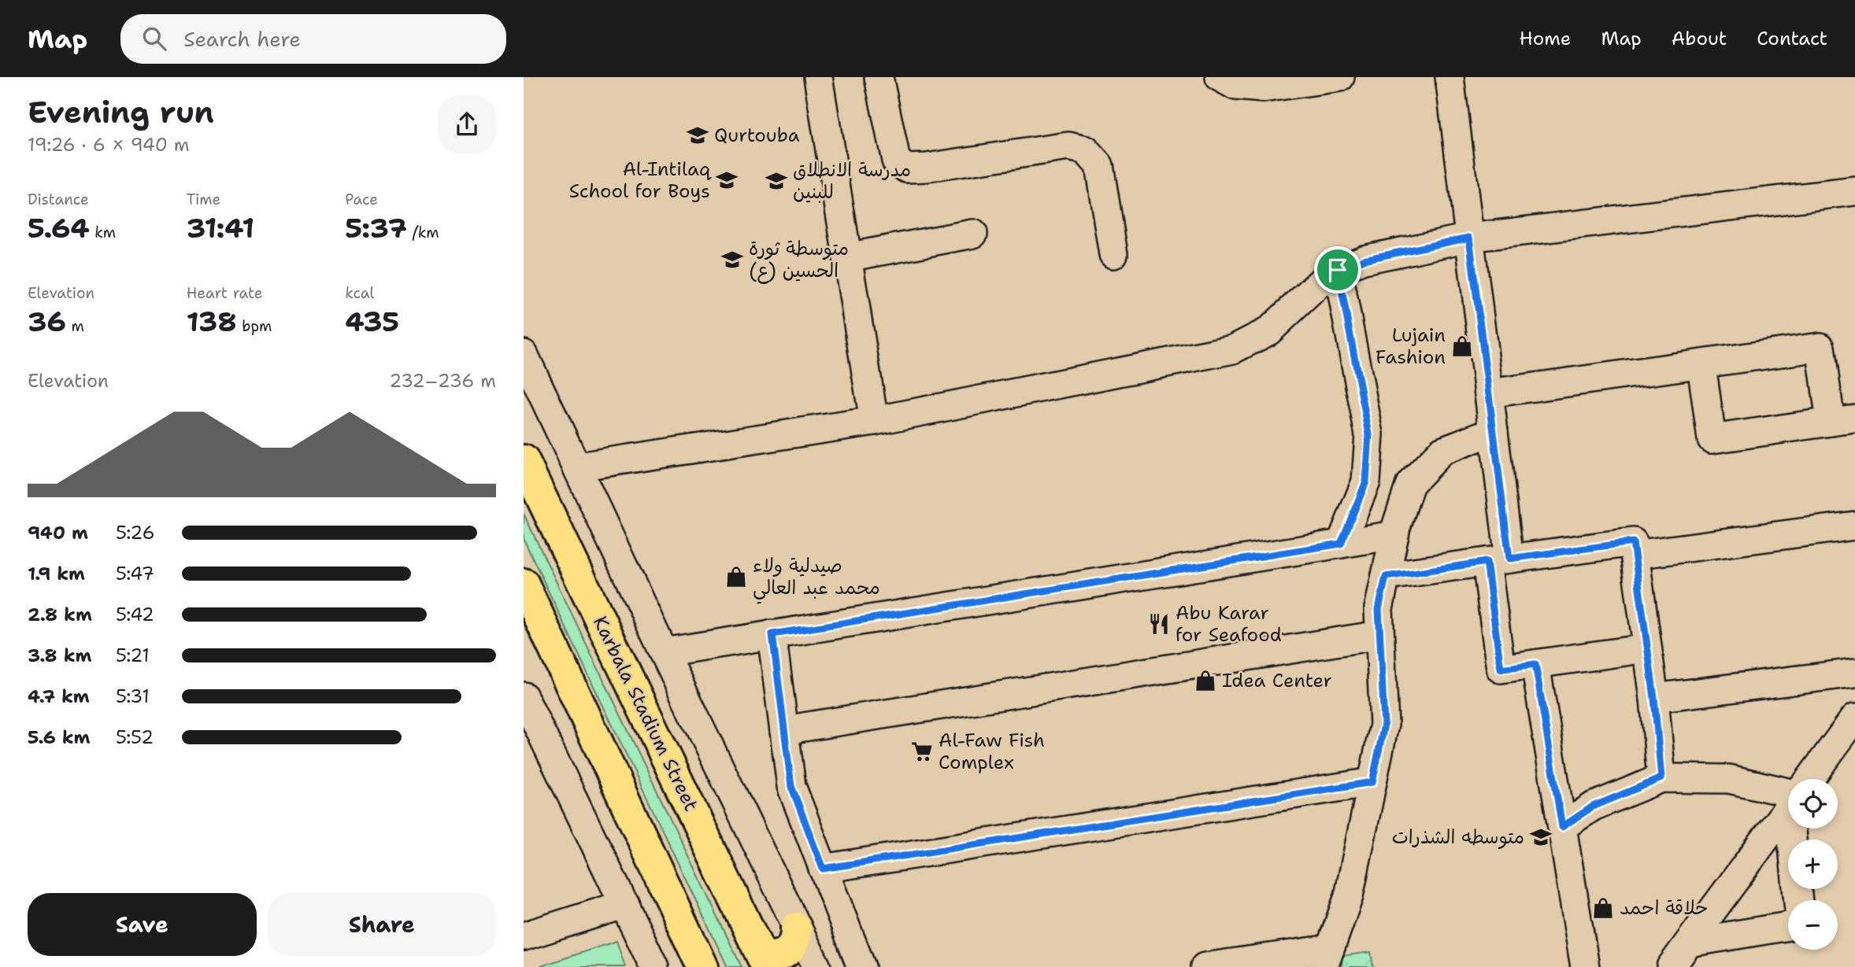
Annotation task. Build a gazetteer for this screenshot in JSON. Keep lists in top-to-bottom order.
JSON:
{
  "streets": {
    "main road": ["Karbala Stadium Street"]
  },
  "places": {
    "school or university": [
      "Qurtouba",
      "Al-Intilaq School for Boys",
      "مدرسة الانطلاق للبنين",
      "متوسطة ثورة الحسين (ع)",
      "متوسطه الشذرات"
    ],
    "shop": [
      "Lujain Fashion",
      "صيدلية ولاء محمد عبد العالي",
      "Idea Center",
      "حلاقة احمد"
    ],
    "restaurant": ["Abu Karar for Seafood"],
    "supermarket": ["Al-Faw Fish Complex"]
  },
  "page": {
    "header": "Map",
    "search": "Search here",
    "nav": [
      "Home",
      "Map",
      "About",
      "Contact"
    ],
    "heading": ["Evening run", "19:26 · 6 × 940 m"],
    "stats": [
      ["Distance", "5.64 km"],
      ["Time", "31:41"],
      ["Pace", "5:37 /km"],
      ["Elevation", "36 m"],
      ["Heart rate", "138 bpm"],
      ["kcal", "435"]
    ],
    "chart": ["Elevation", "232–236 m"],
    "list": [
      {
        "name": "940 m",
        "note": "5:26"
      },
      {
        "name": "1.9 km",
        "note": "5:47"
      },
      {
        "name": "2.8 km",
        "note": "5:42"
      },
      {
        "name": "3.8 km",
        "note": "5:21"
      },
      {
        "name": "4.7 km",
        "note": "5:31"
      },
      {
        "name": "5.6 km",
        "note": "5:52"
      }
    ],
    "map_buttons": ["+", "−"],
    "buttons": ["Save", "Share"]
  }
}
